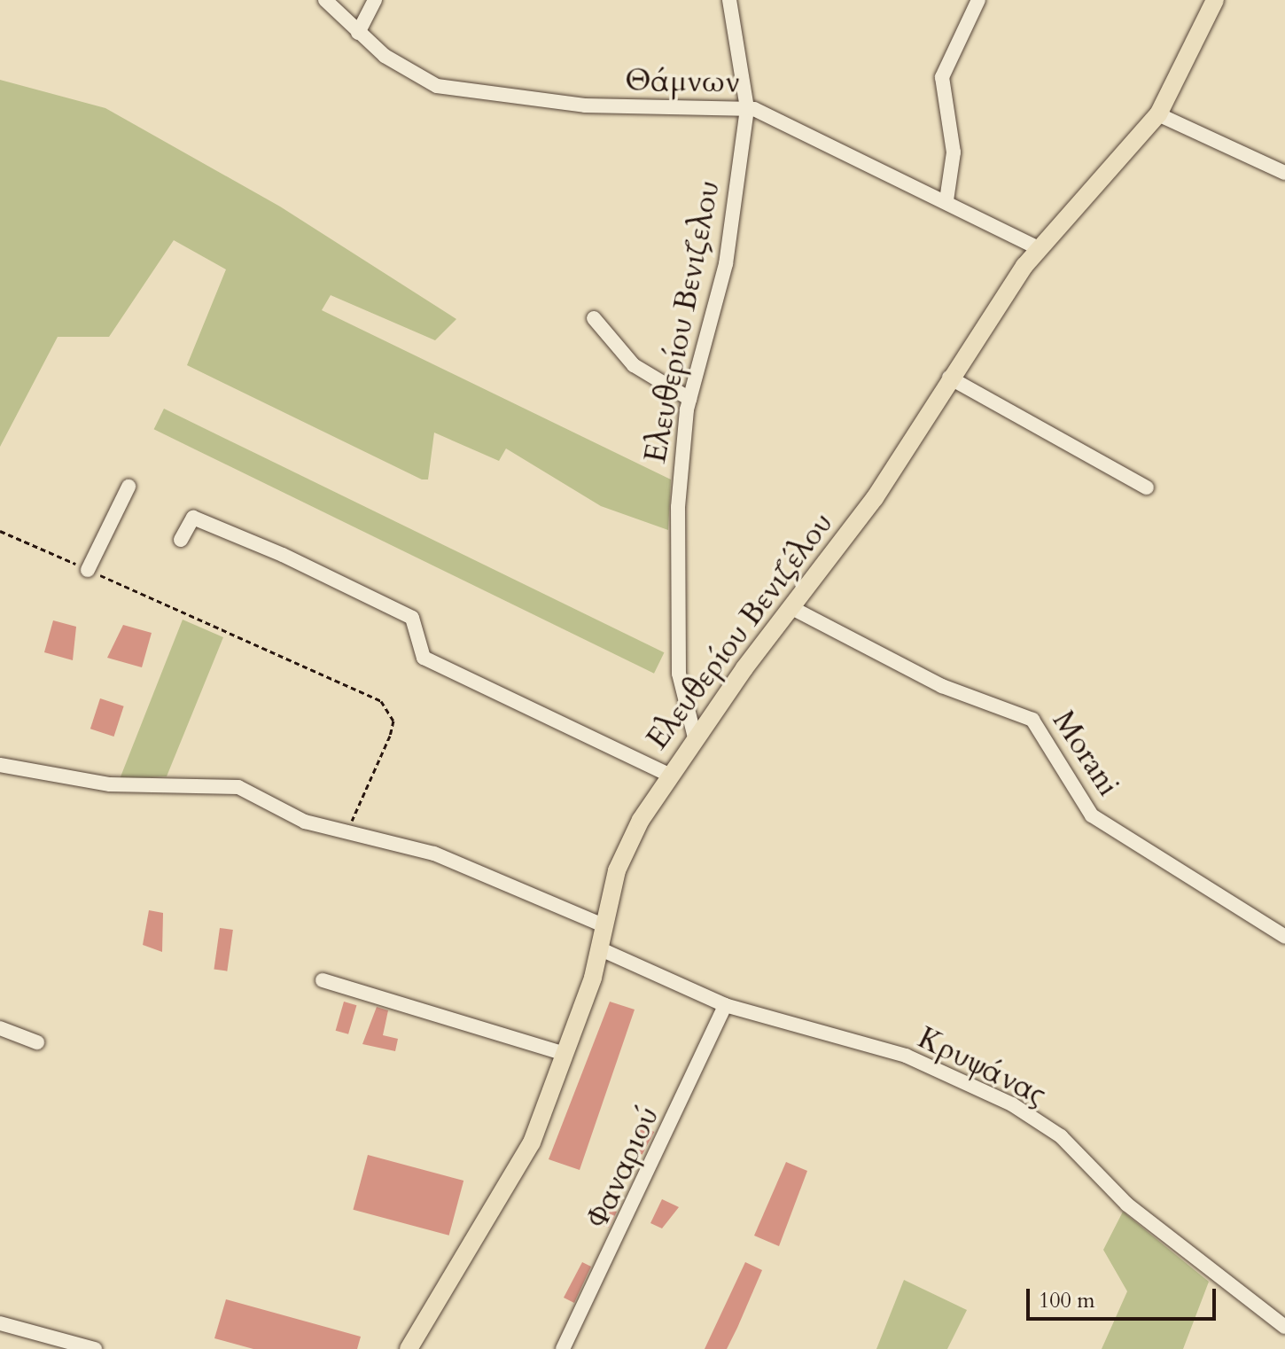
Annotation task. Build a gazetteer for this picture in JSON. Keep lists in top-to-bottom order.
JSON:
{
  "streets": {
    "main road": ["Ελευθερίου Βενιζέλου"],
    "street": [
      "Θάμνων",
      "Ελευθερίου Βενιζελου",
      "Morani",
      "Κρυψάνας",
      "Φαναριού"
    ]
  },
  "crossings": [
    ["Θάμνων", "Ελευθερίου Βενιζελου"],
    ["Θάμνων", "Ελευθερίου Βενιζέλου"],
    ["Ελευθερίου Βενιζελου", "Ελευθερίου Βενιζέλου"],
    ["Ελευθερίου Βενιζέλου", "Morani"],
    ["Ελευθερίου Βενιζέλου", "Κρυψάνας"],
    ["Κρυψάνας", "Φαναριού"]
  ],
  "scale_bar": "100 m"
}
